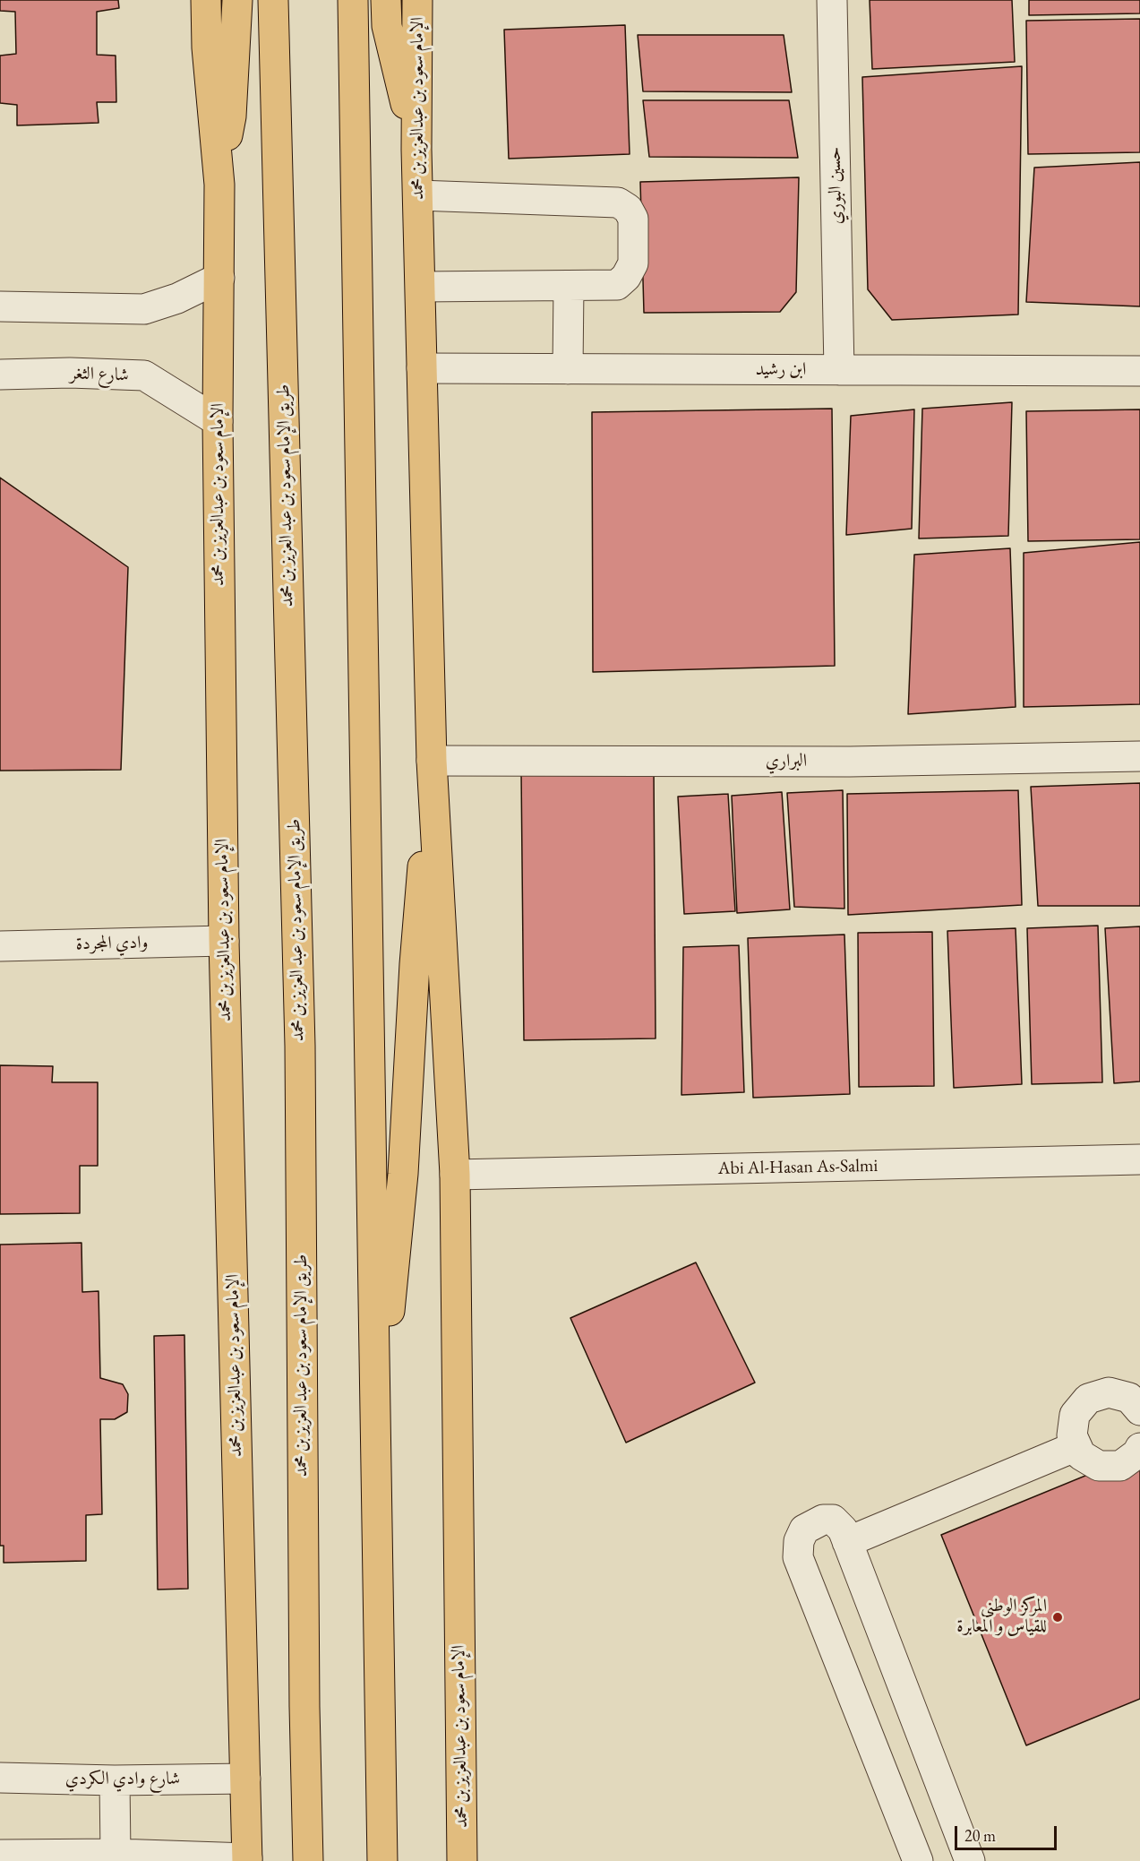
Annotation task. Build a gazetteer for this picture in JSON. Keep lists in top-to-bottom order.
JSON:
{
  "streets": {
    "main road": ["الإمام سعود بن عبدالعزيز بن محمد", "طريق الإمام سعود بن عبد العزيز بن محمد"],
    "street": [
      "حسين البوري",
      "ابن رشيد",
      "شارع الثغر",
      "البراري",
      "وادي المجردة",
      "Abi Al-Hasan As-Salmi",
      "شارع وادي الكردي"
    ]
  },
  "crossings": [
    ["الإمام سعود بن عبدالعزيز بن محمد", "ابن رشيد"],
    ["الإمام سعود بن عبدالعزيز بن محمد", "شارع الثغر"],
    ["الإمام سعود بن عبدالعزيز بن محمد", "البراري"],
    ["الإمام سعود بن عبدالعزيز بن محمد", "وادي المجردة"],
    ["الإمام سعود بن عبدالعزيز بن محمد", "Abi Al-Hasan As-Salmi"],
    ["الإمام سعود بن عبدالعزيز بن محمد", "شارع وادي الكردي"],
    ["حسين البوري", "ابن رشيد"]
  ],
  "places": ["المركز الوطني للقياس و المعابرة"],
  "scale_bar": "20 m"
}
